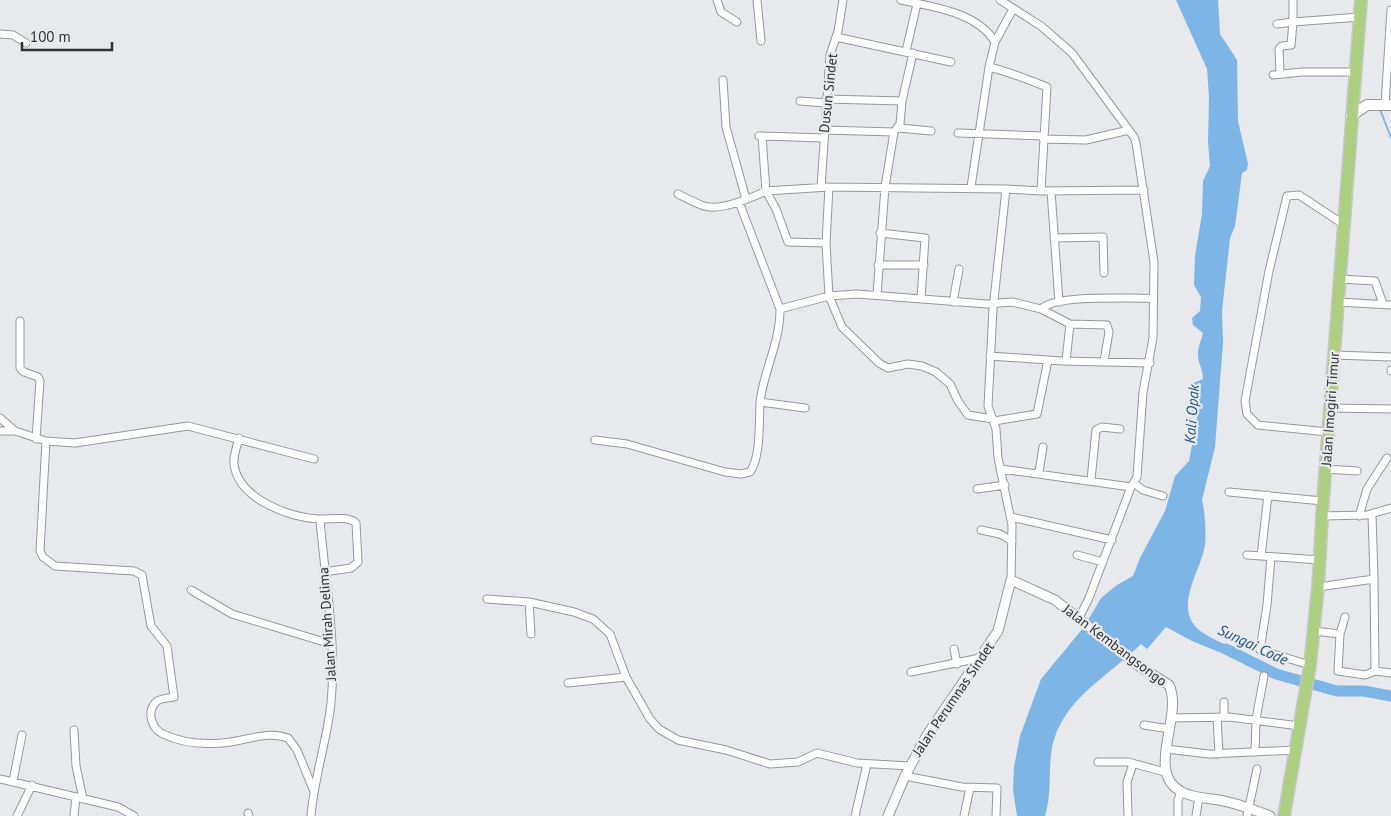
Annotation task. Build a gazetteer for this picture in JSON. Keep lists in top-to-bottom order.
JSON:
{
  "streets": {
    "main road": ["Jalan Imogiri Timur"],
    "street": [
      "Dusun Sindet",
      "Jalan Mirah Delima",
      "Jalan Kembangsongo",
      "Jalan Perumnas Sindet"
    ]
  },
  "crossings": [
    ["Jalan Kembangsongo", "Jalan Perumnas Sindet"]
  ],
  "water": ["Kali Opak", "Sungai Code"],
  "scale_bar": "100 m"
}
